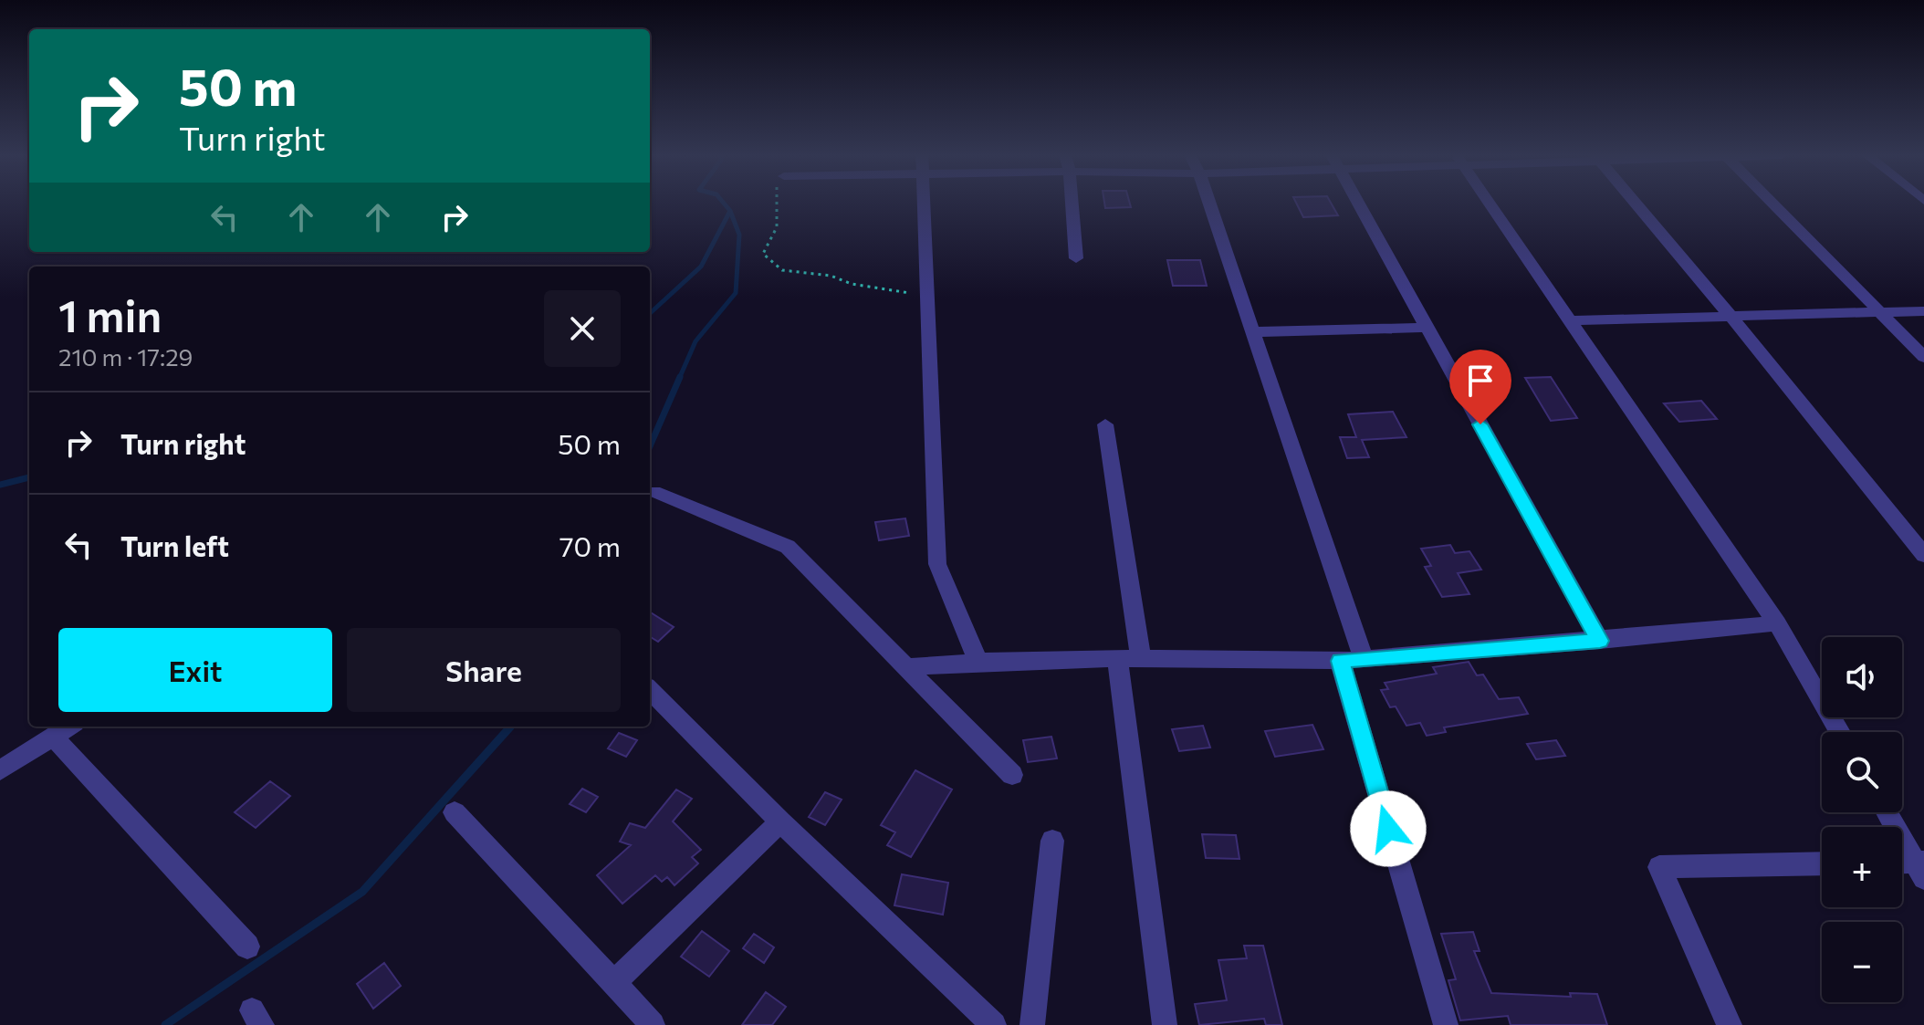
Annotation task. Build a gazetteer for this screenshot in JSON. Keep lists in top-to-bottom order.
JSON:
{
  "page": {
    "turn": ["50 m", "Turn right"],
    "heading": ["1 min", "210 m · 17:29"],
    "list": [
      {
        "name": "Turn right",
        "value": "50 m"
      },
      {
        "name": "Turn left",
        "value": "70 m"
      }
    ],
    "buttons": ["Exit", "Share"],
    "map_buttons": ["+", "−"]
  }
}
